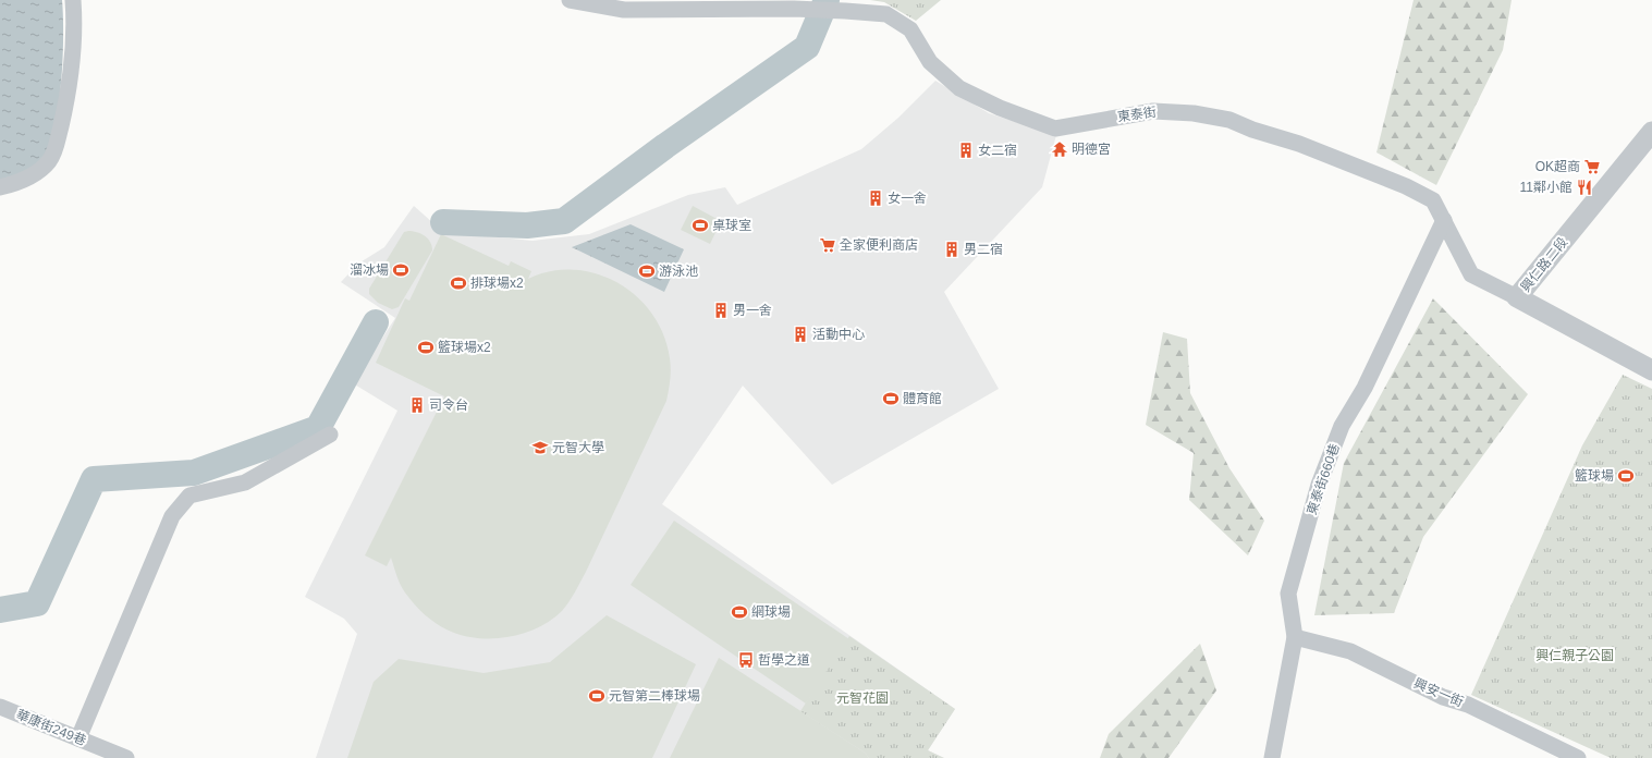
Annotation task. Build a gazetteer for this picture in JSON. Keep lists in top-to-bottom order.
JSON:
{
  "streets": {
    "street": [
      "東泰街",
      "興仁路二段",
      "東泰街660巷",
      "興安一街",
      "華康街249巷"
    ]
  },
  "crossings": [
    ["東泰街", "興仁路二段"],
    ["東泰街", "東泰街660巷"],
    ["東泰街660巷", "興安一街"]
  ],
  "parks": ["興仁親子公園", "元智花園"],
  "places": {
    "temple": ["明德宮"],
    "building": [
      "女二宿",
      "女一舍",
      "男二宿",
      "男一舍",
      "活動中心",
      "司令台"
    ],
    "supermarket": ["OK超商", "全家便利商店"],
    "restaurant": ["11鄰小館"],
    "sports": [
      "桌球室",
      "溜冰場",
      "游泳池",
      "排球場x2",
      "籃球場x2",
      "體育館",
      "籃球場",
      "網球場",
      "元智第二棒球場"
    ],
    "school or university": ["元智大學"],
    "bus stop": ["哲學之道"]
  }
}
